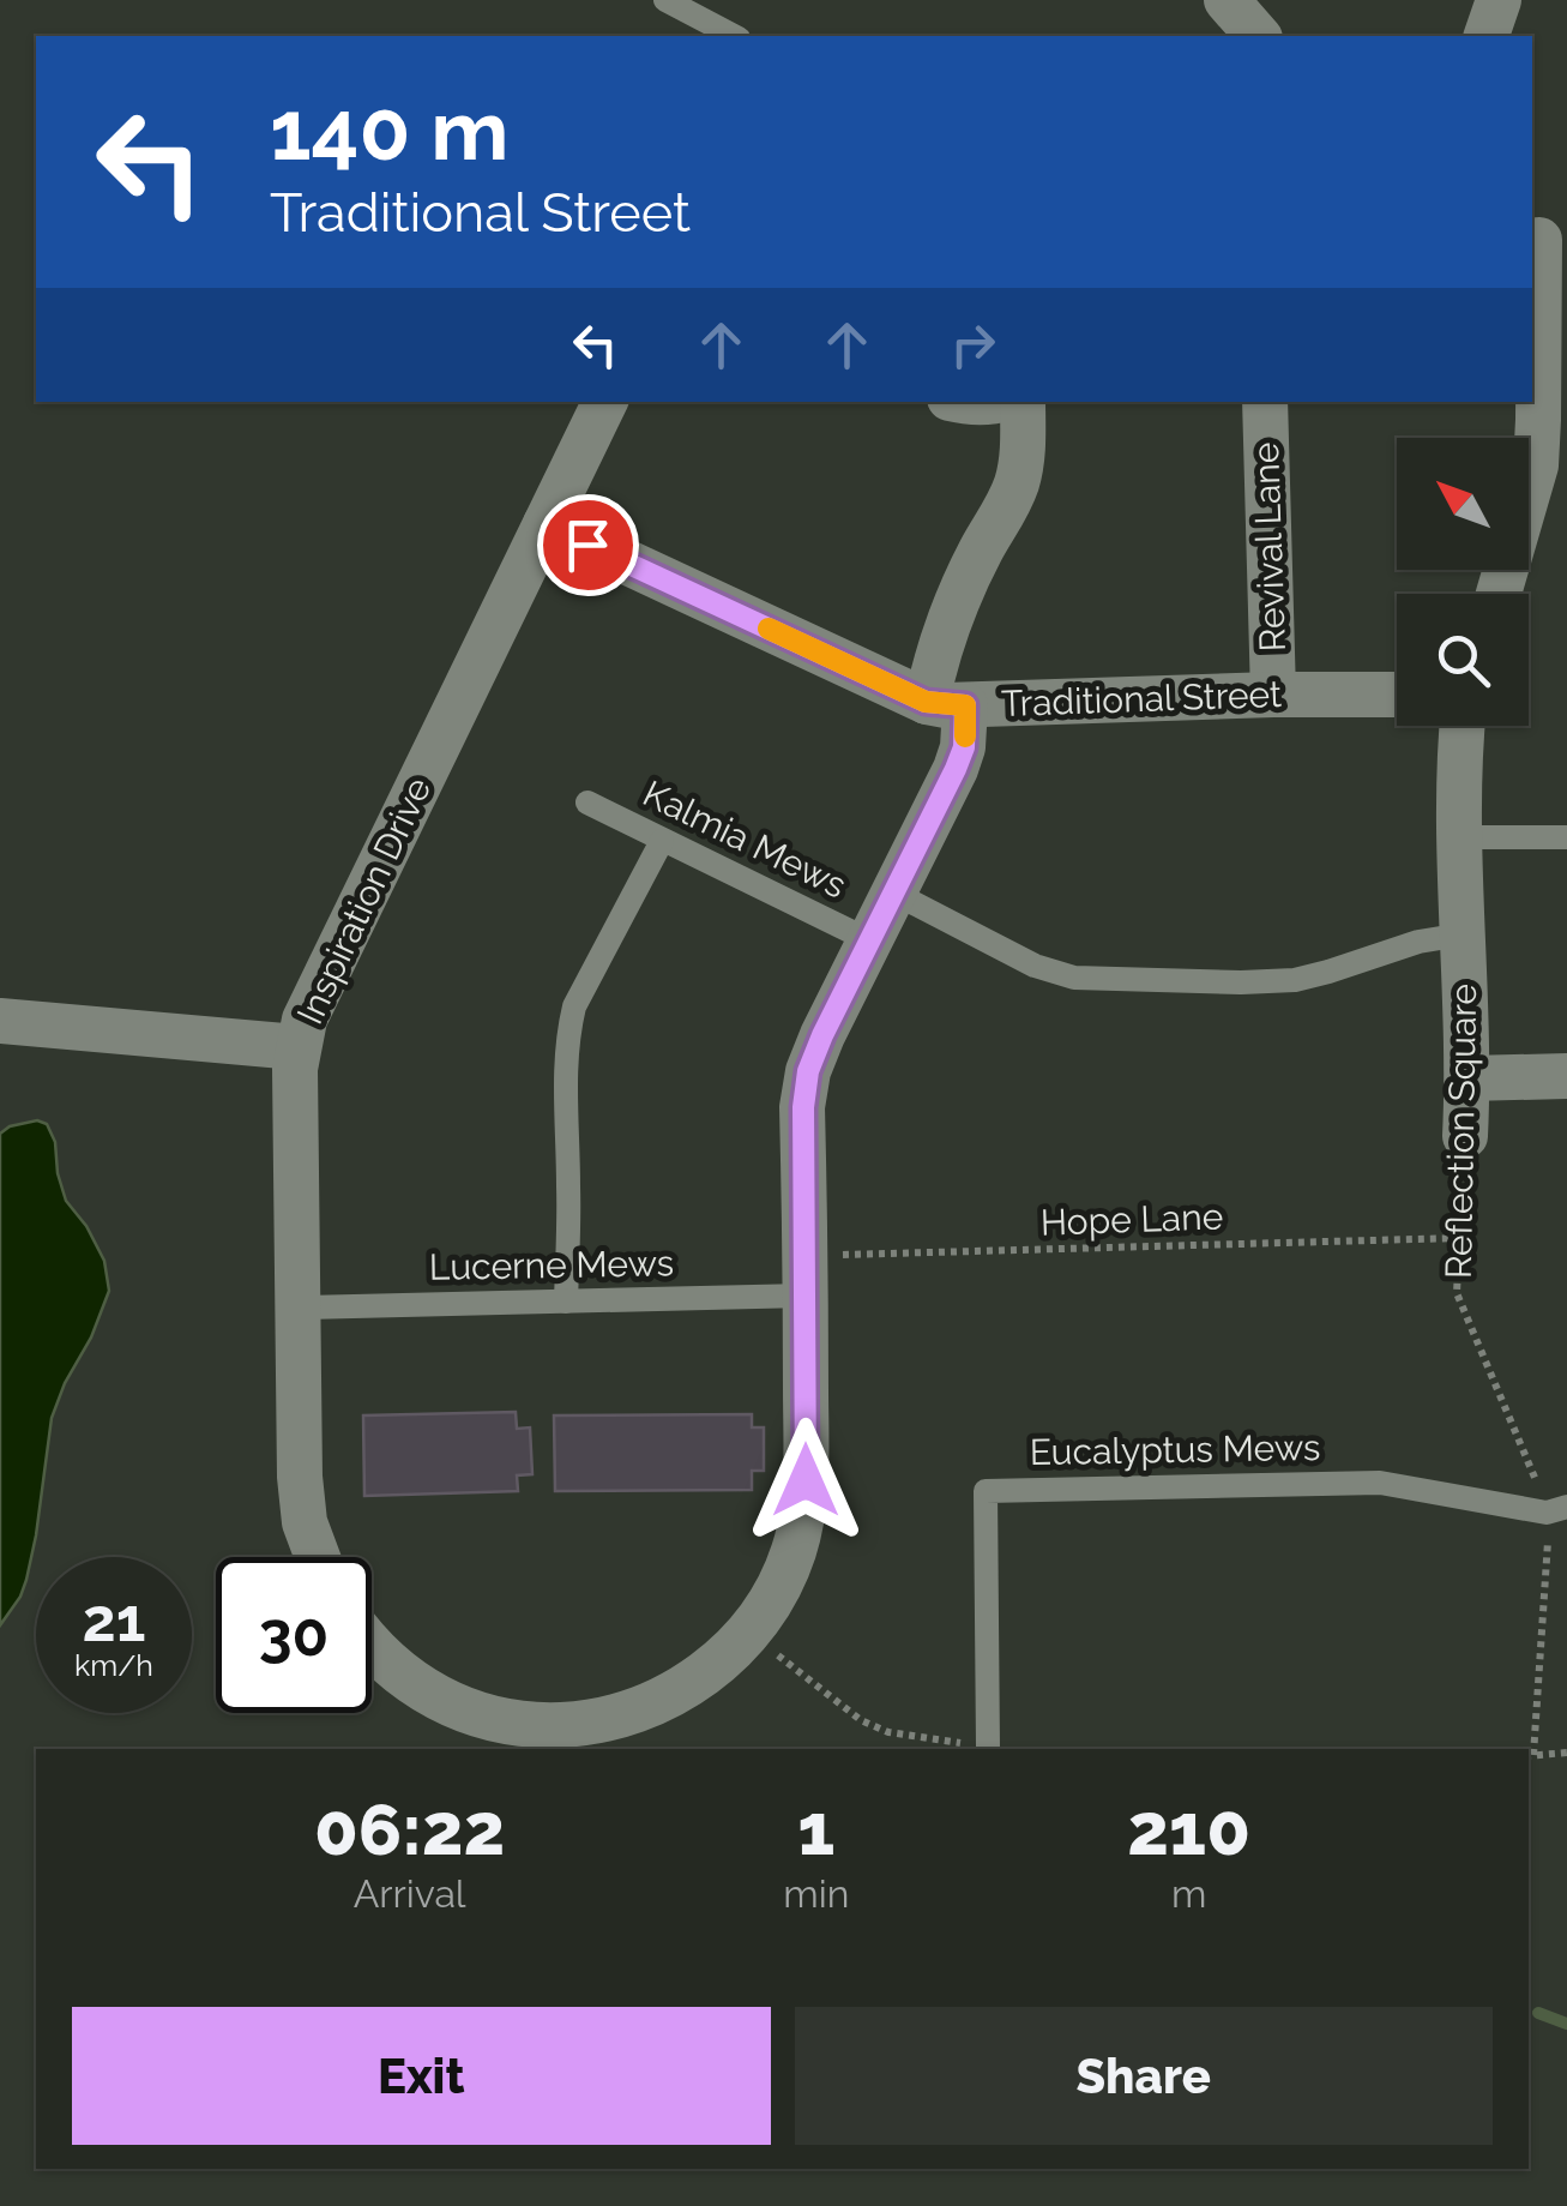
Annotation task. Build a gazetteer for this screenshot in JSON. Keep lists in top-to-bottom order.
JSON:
{
  "streets": {
    "street": [
      "Revival Lane",
      "Traditional Street",
      "Inspiration Drive",
      "Reflection Square"
    ],
    "lane": ["Kalmia Mews", "Lucerne Mews", "Eucalyptus Mews"],
    "path": ["Hope Lane"]
  },
  "crossings": [
    ["Revival Lane", "Traditional Street"],
    ["Traditional Street", "Inspiration Drive"],
    ["Inspiration Drive", "Lucerne Mews"],
    ["Reflection Square", "Hope Lane"],
    ["Reflection Square", "Eucalyptus Mews"],
    ["Hope Lane", "Lucerne Mews"]
  ],
  "north": "top left",
  "page": {
    "turn": ["140 m", "Traditional Street"],
    "speed": "21 km/h",
    "limit": "30",
    "eta": [
      "06:22",
      "Arrival",
      "1",
      "min",
      "210",
      "m"
    ],
    "buttons": ["Exit", "Share"]
  }
}
